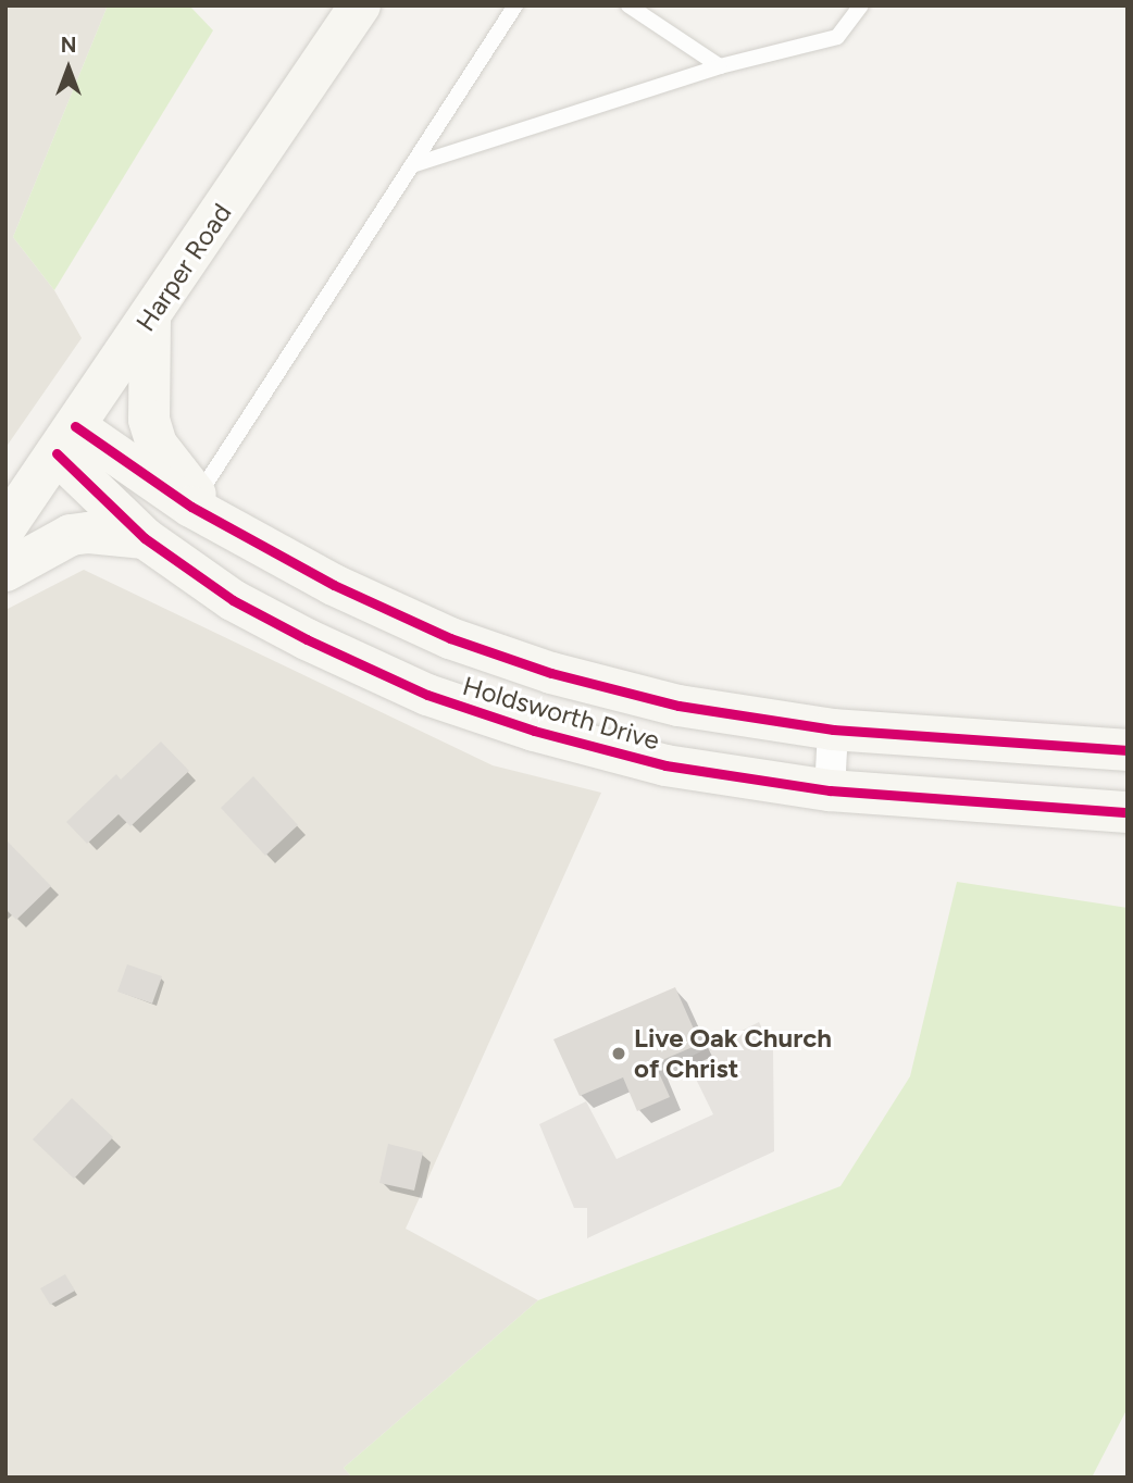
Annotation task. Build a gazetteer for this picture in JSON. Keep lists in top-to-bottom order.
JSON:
{
  "streets": {
    "main road": ["Harper Road", "Holdsworth Drive"]
  },
  "crossings": [
    ["Harper Road", "Holdsworth Drive"]
  ],
  "places": ["Live Oak Church of Christ"],
  "north": "top"
}
